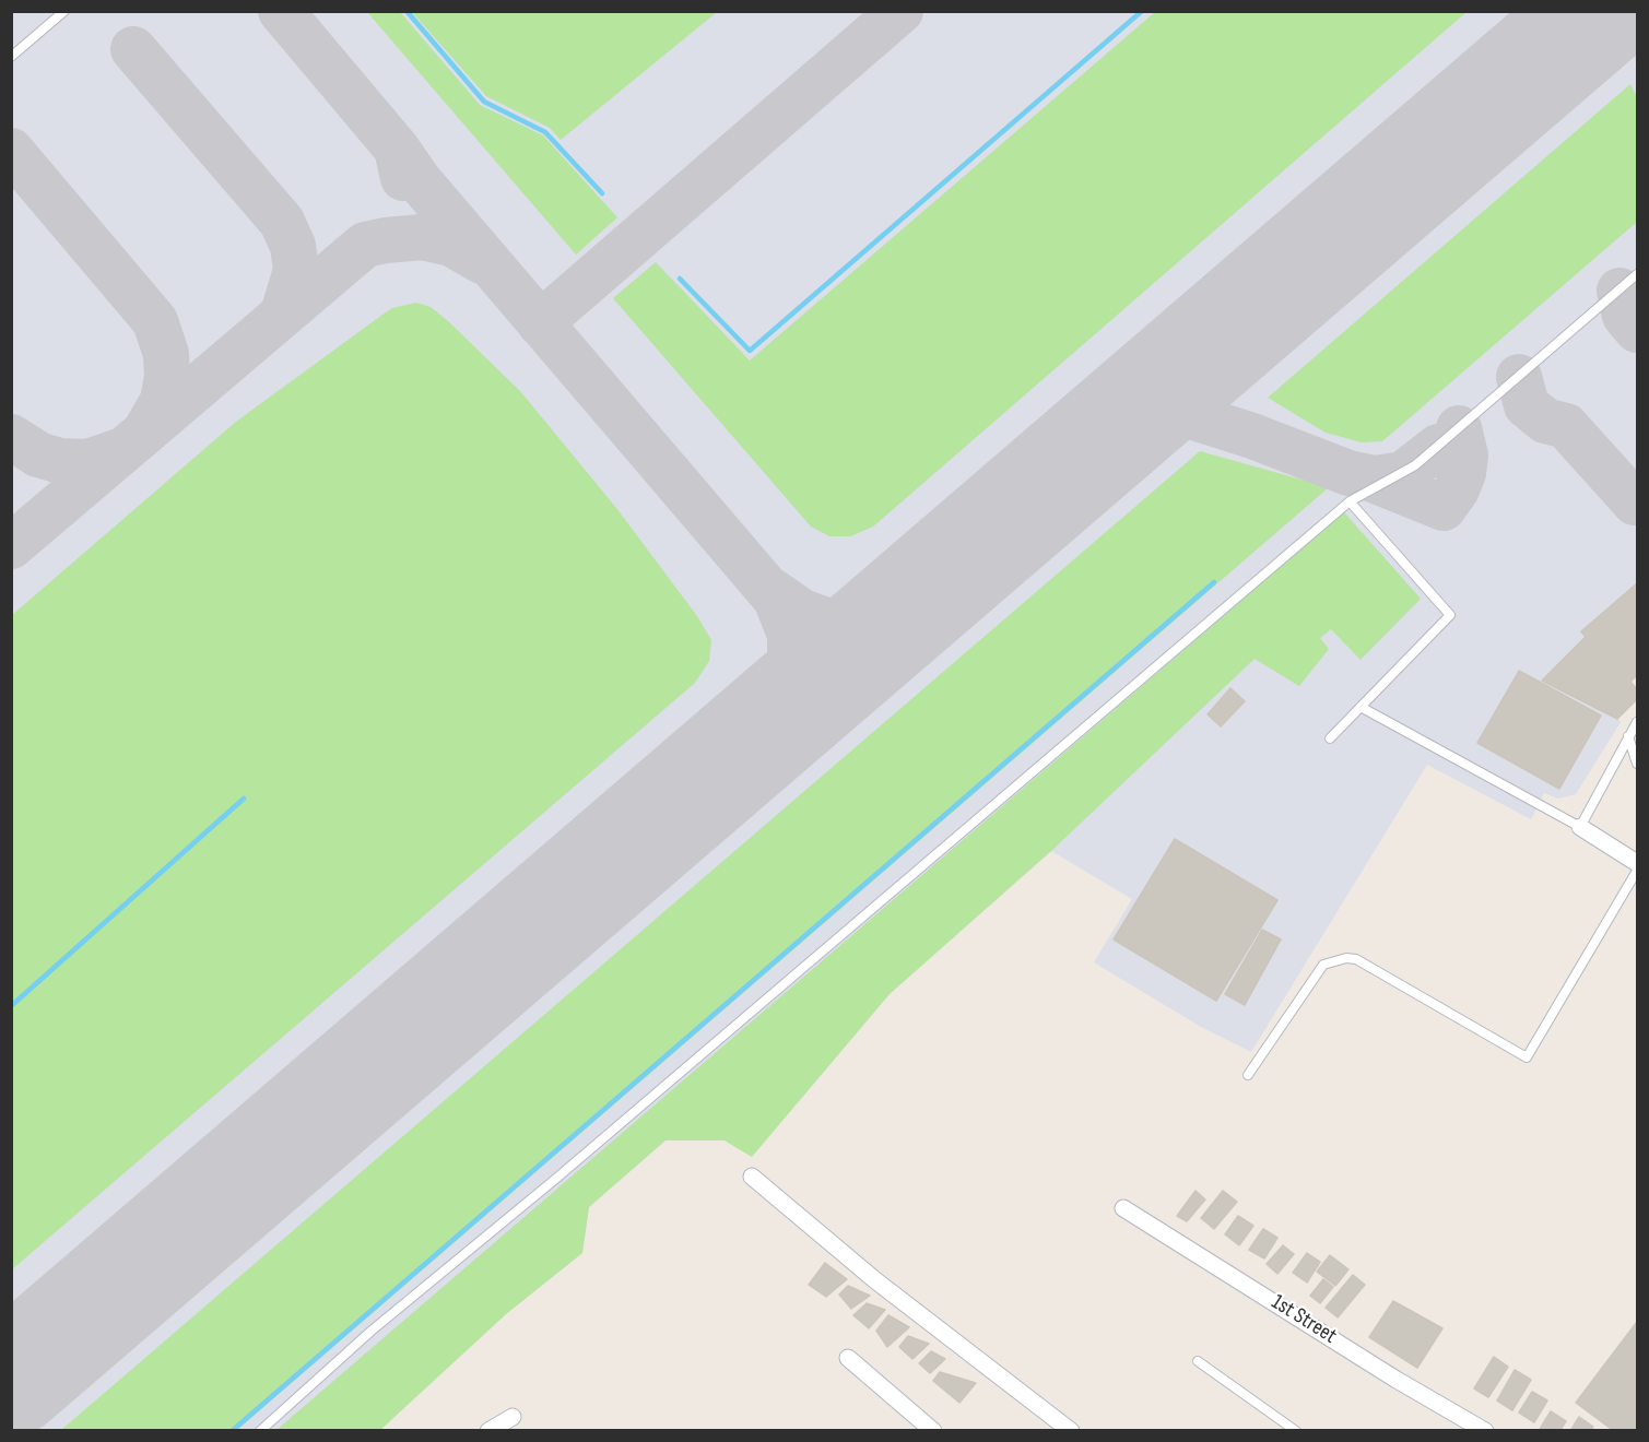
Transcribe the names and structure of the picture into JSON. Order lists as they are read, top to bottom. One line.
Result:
{"streets":{"street":["1st Street"]}}
